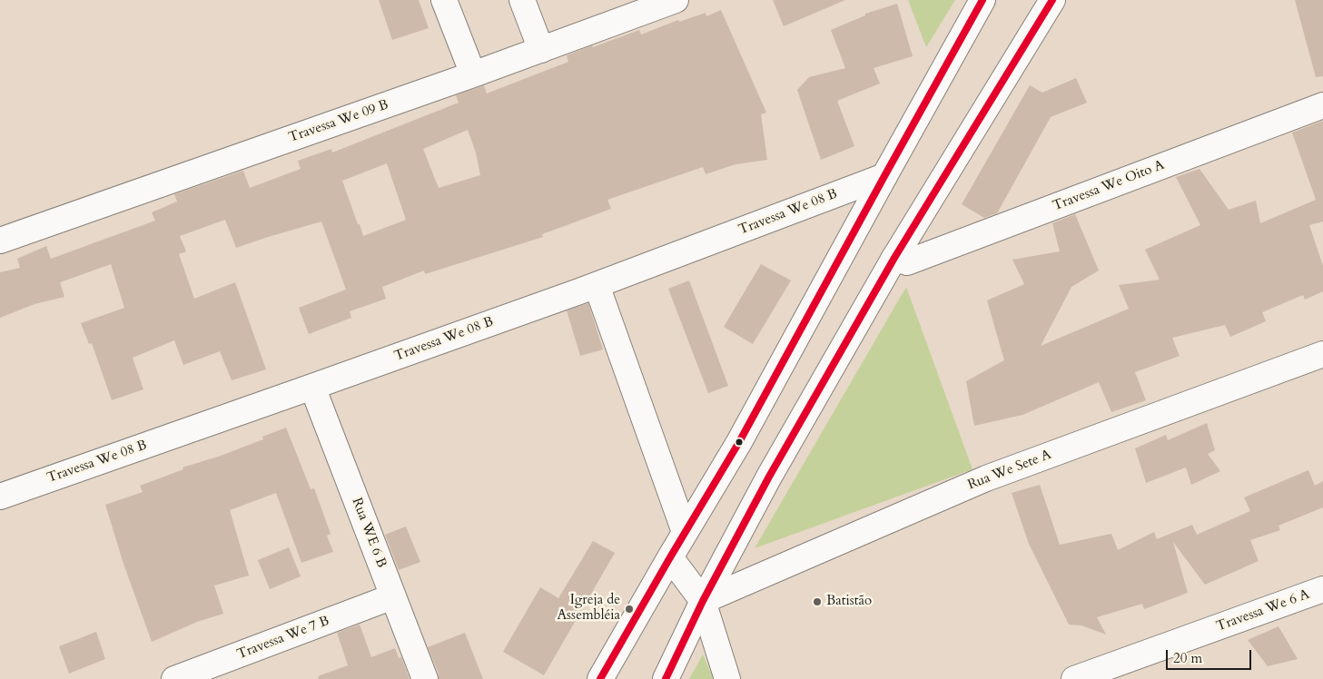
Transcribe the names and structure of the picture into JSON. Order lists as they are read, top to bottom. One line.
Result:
{"streets":{"street":["Travessa We 09 B","Travessa We Oito A","Travessa We 08 B","Rua We Sete A","Rua WE 6 B","Travessa We 6 A","Travessa We 7 B"]},"crossings":[["Travessa We 08 B","Rua WE 6 B"],["Rua WE 6 B","Travessa We 7 B"]],"places":["Batistão","Igreja de Assembléia"],"scale_bar":"20 m"}
